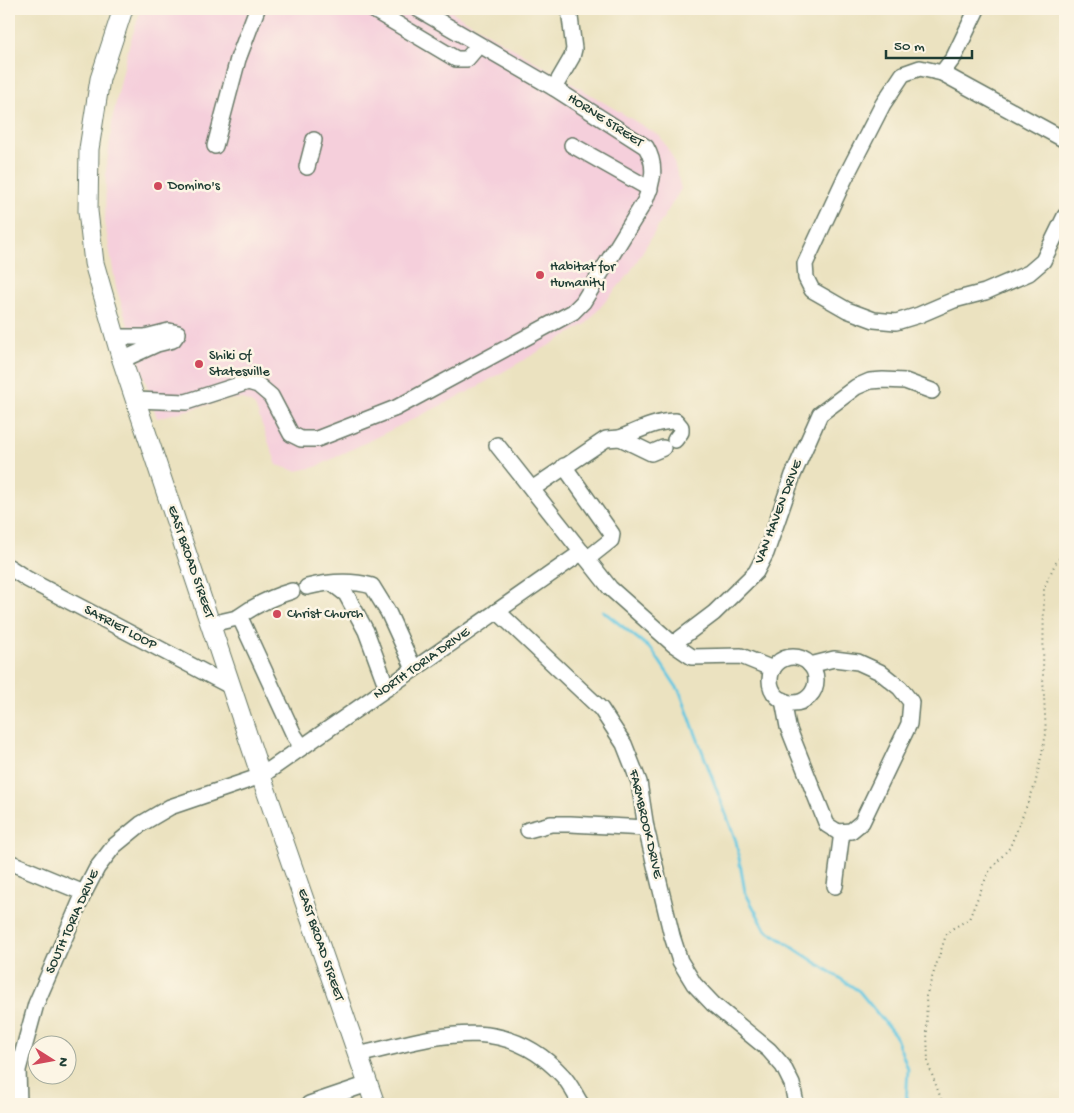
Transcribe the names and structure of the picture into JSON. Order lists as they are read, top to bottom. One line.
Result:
{"streets":{"main road":["EAST BROAD STREET"],"street":["HORNE STREET","VAN HAVEN DRIVE","SAFRIET LOOP","NORTH TORIA DRIVE","FARMBROOK DRIVE","SOUTH TORIA DRIVE"]},"crossings":[["HORNE STREET","EAST BROAD STREET"],["EAST BROAD STREET","SAFRIET LOOP"],["EAST BROAD STREET","NORTH TORIA DRIVE"],["EAST BROAD STREET","SOUTH TORIA DRIVE"],["NORTH TORIA DRIVE","FARMBROOK DRIVE"],["NORTH TORIA DRIVE","SOUTH TORIA DRIVE"]],"places":["Domino's","Habitat for Humanity","Shiki Of Statesville","Christ Church"],"scale_bar":"50 m","north":"right"}
